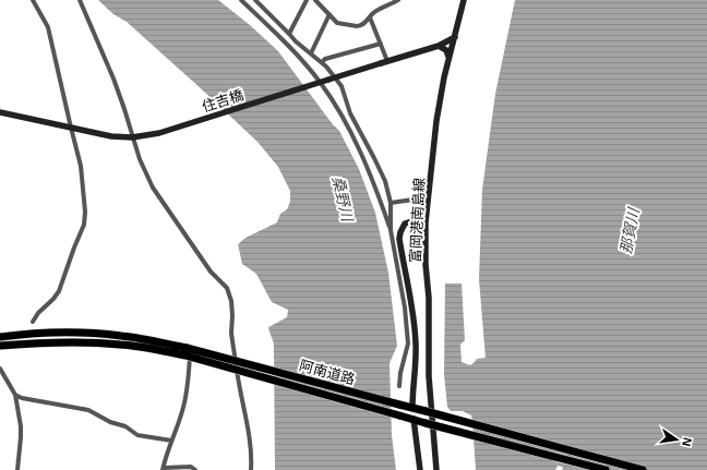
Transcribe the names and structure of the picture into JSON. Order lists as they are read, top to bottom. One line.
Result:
{"streets":{"highway":["阿南道路"],"main road":["住吉橋","富岡港南島線"]},"crossings":[["住吉橋","富岡港南島線"]],"water":["桑野川","那賀川"],"north":"right"}
